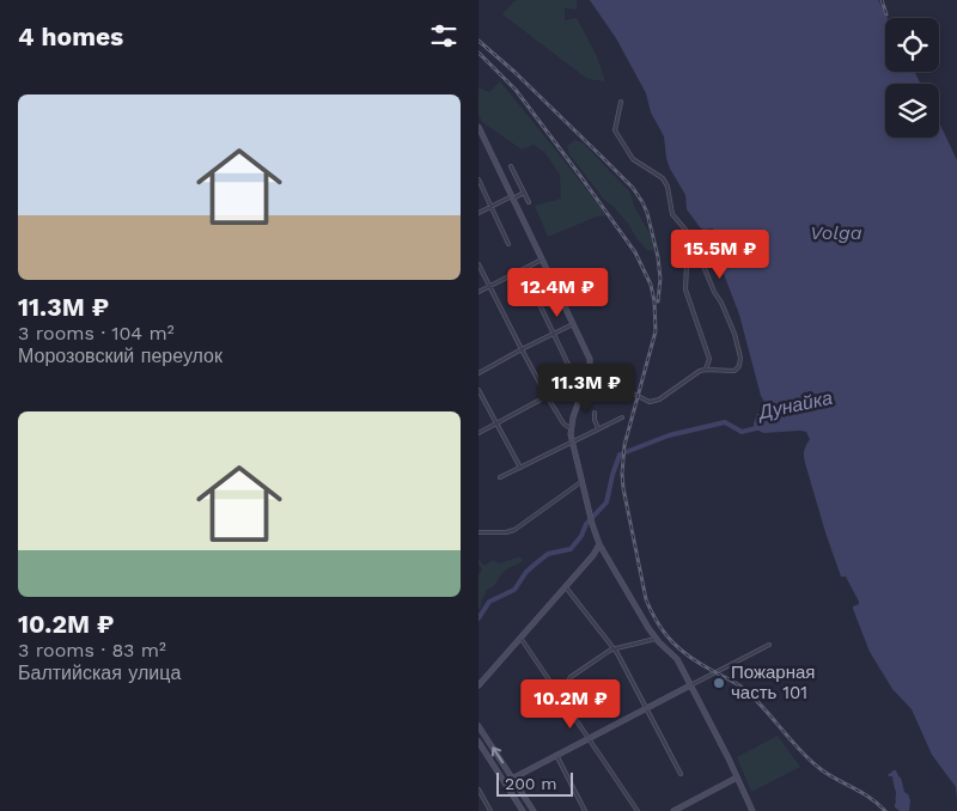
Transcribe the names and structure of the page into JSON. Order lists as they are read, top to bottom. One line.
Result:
{"water":["Volga","Дунайка"],"places":["Пожарная часть 101"],"scale_bar":"200 m","page":{"heading":"4 homes","list":[{"name":"11.3M ₽","note":"3 rooms · 104 m² · Морозовский переулок"},{"name":"10.2M ₽","note":"3 rooms · 83 m² · Балтийская улица"}],"price":["15.5M ₽","12.4M ₽","11.3M ₽","10.2M ₽"],"scale":"200 m"}}
